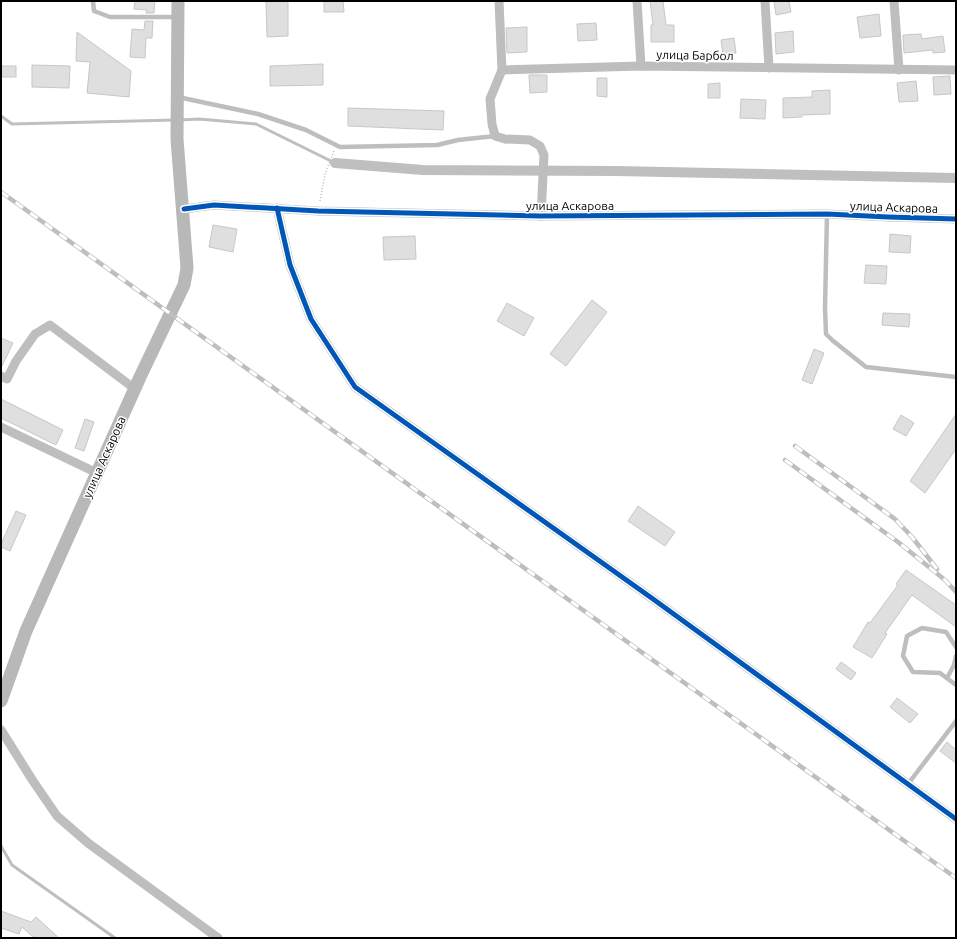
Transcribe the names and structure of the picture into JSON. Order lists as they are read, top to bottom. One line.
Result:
{"streets":{"main road":["улица Аскарова"],"street":["улица Барбол"]}}
